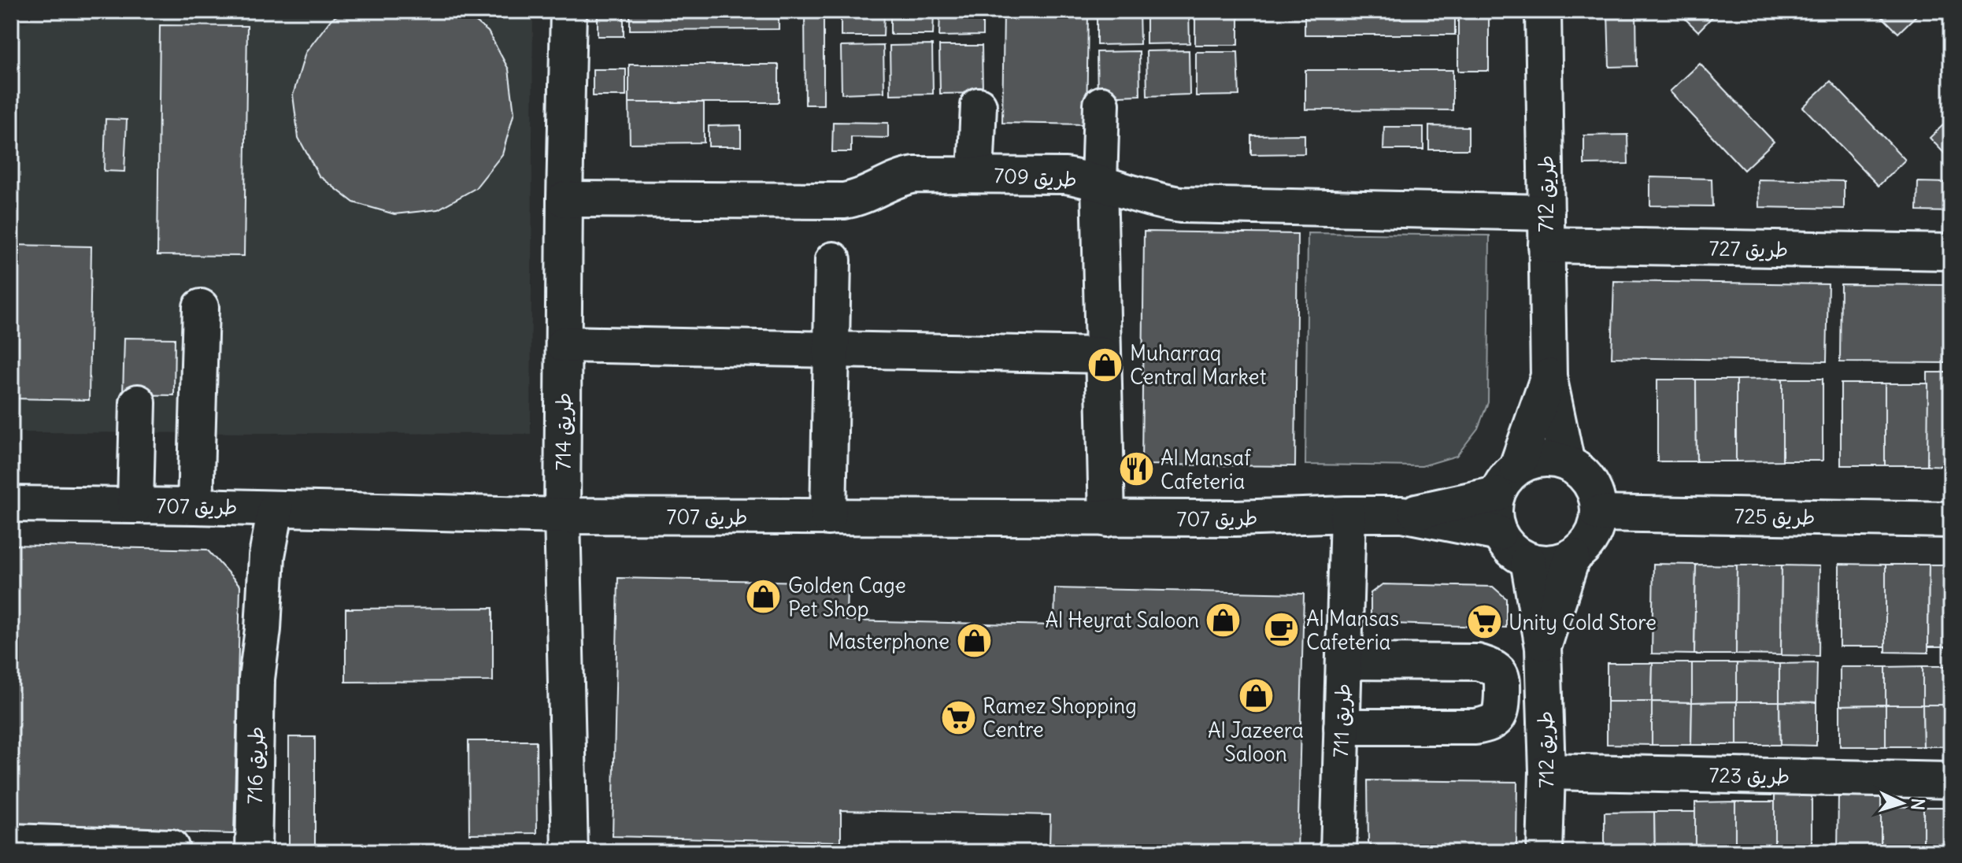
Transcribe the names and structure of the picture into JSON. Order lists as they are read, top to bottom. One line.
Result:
{"streets":{"street":["طريق 709","طريق 712","طريق 727","طريق 714","طريق 707","طريق 725","طريق 711","طريق 716","طريق 723"]},"crossings":[["طريق 709","طريق 712"],["طريق 709","طريق 727"],["طريق 709","طريق 714"],["طريق 712","طريق 727"],["طريق 712","طريق 707"],["طريق 712","طريق 725"],["طريق 712","طريق 723"],["طريق 714","طريق 707"],["طريق 707","طريق 725"],["طريق 707","طريق 711"],["طريق 707","طريق 716"]],"places":{"shop":["Muharraq Central Market","Golden Cage Pet Shop","Al Heyrat Saloon","Masterphone","Al Jazeera Saloon"],"restaurant":["Al Mansaf Cafeteria"],"supermarket":["Unity Cold Store","Ramez Shopping Centre"],"cafe":["Al Mansas Cafeteria"]},"north":"right"}
